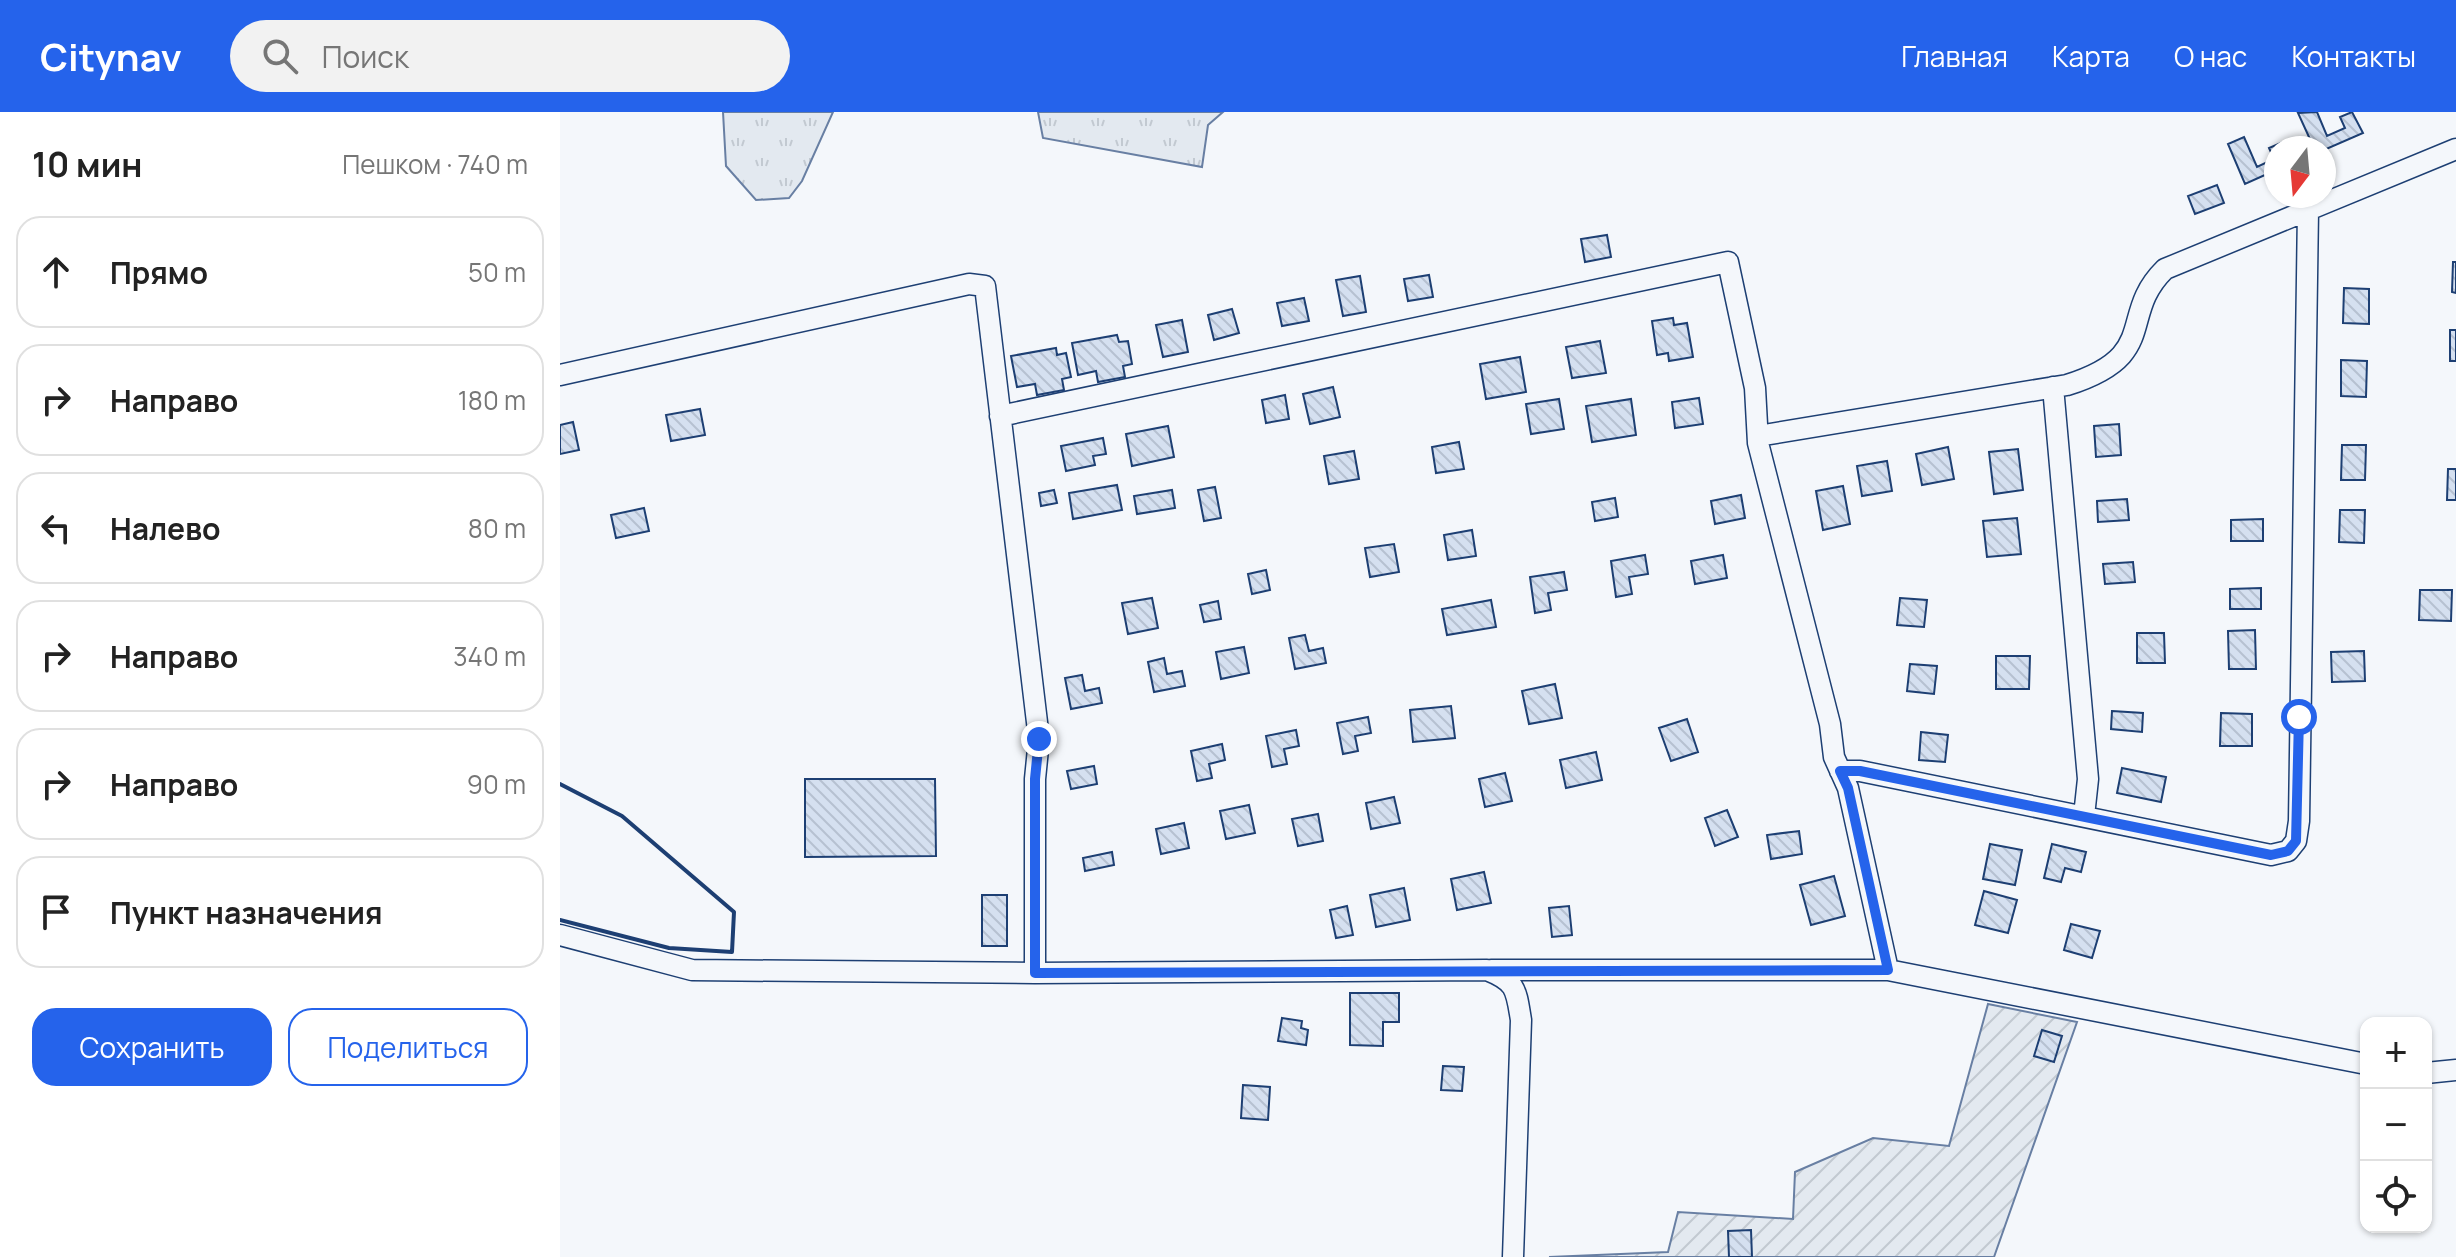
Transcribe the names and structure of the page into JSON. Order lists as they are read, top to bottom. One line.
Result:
{"north":"bottom","page":{"header":"Citynav","search":"Поиск","nav":["Главная","Карта","О нас","Контакты"],"heading":["10 мин","Пешком · 740 m"],"list":[["Прямо","50 m"],["Направо","180 m"],["Налево","80 m"],["Направо","340 m"],["Направо","90 m"],"Пункт назначения"],"buttons":["Сохранить","Поделиться"],"map_buttons":["+","−"]}}
